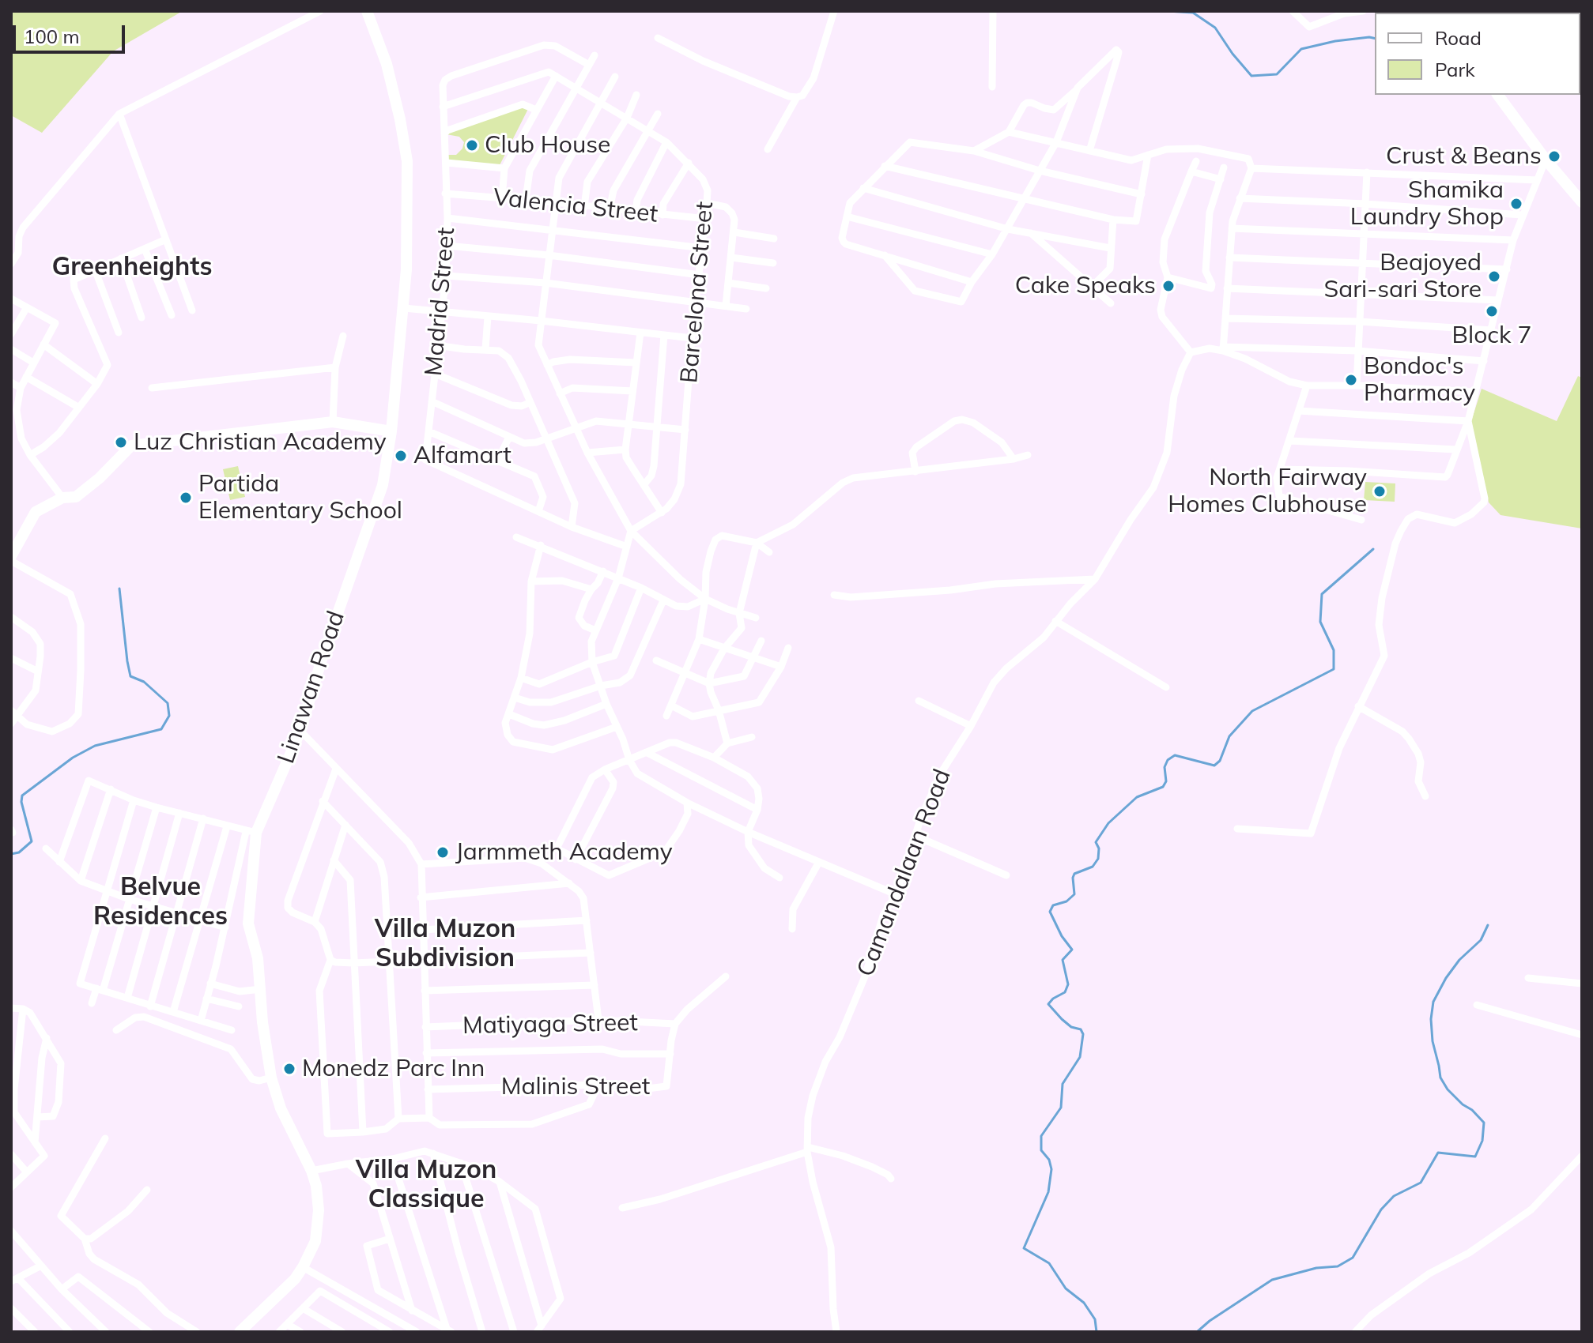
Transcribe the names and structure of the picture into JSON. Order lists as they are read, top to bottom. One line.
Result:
{"streets":{"street":["Valencia Street","Barcelona Street","Madrid Street","Linawan Road","Camandalaan Road","Matiyaga Street","Malinis Street"]},"crossings":[["Valencia Street","Barcelona Street"],["Valencia Street","Madrid Street"],["Matiyaga Street","Malinis Street"]],"districts":["Greenheights","Belvue Residences","Villa Muzon Subdivision","Villa Muzon Classique"],"places":["Club House","Crust & Beans","Shamika Laundry Shop","Beajoyed Sari-sari Store","Cake Speaks","Block 7","Bondoc's Pharmacy","Luz Christian Academy","Alfamart","North Fairway Homes Clubhouse","Partida Elementary School","Jarmmeth Academy","Monedz Parc Inn"],"legend":["Road","Park"],"scale_bar":"100 m"}
